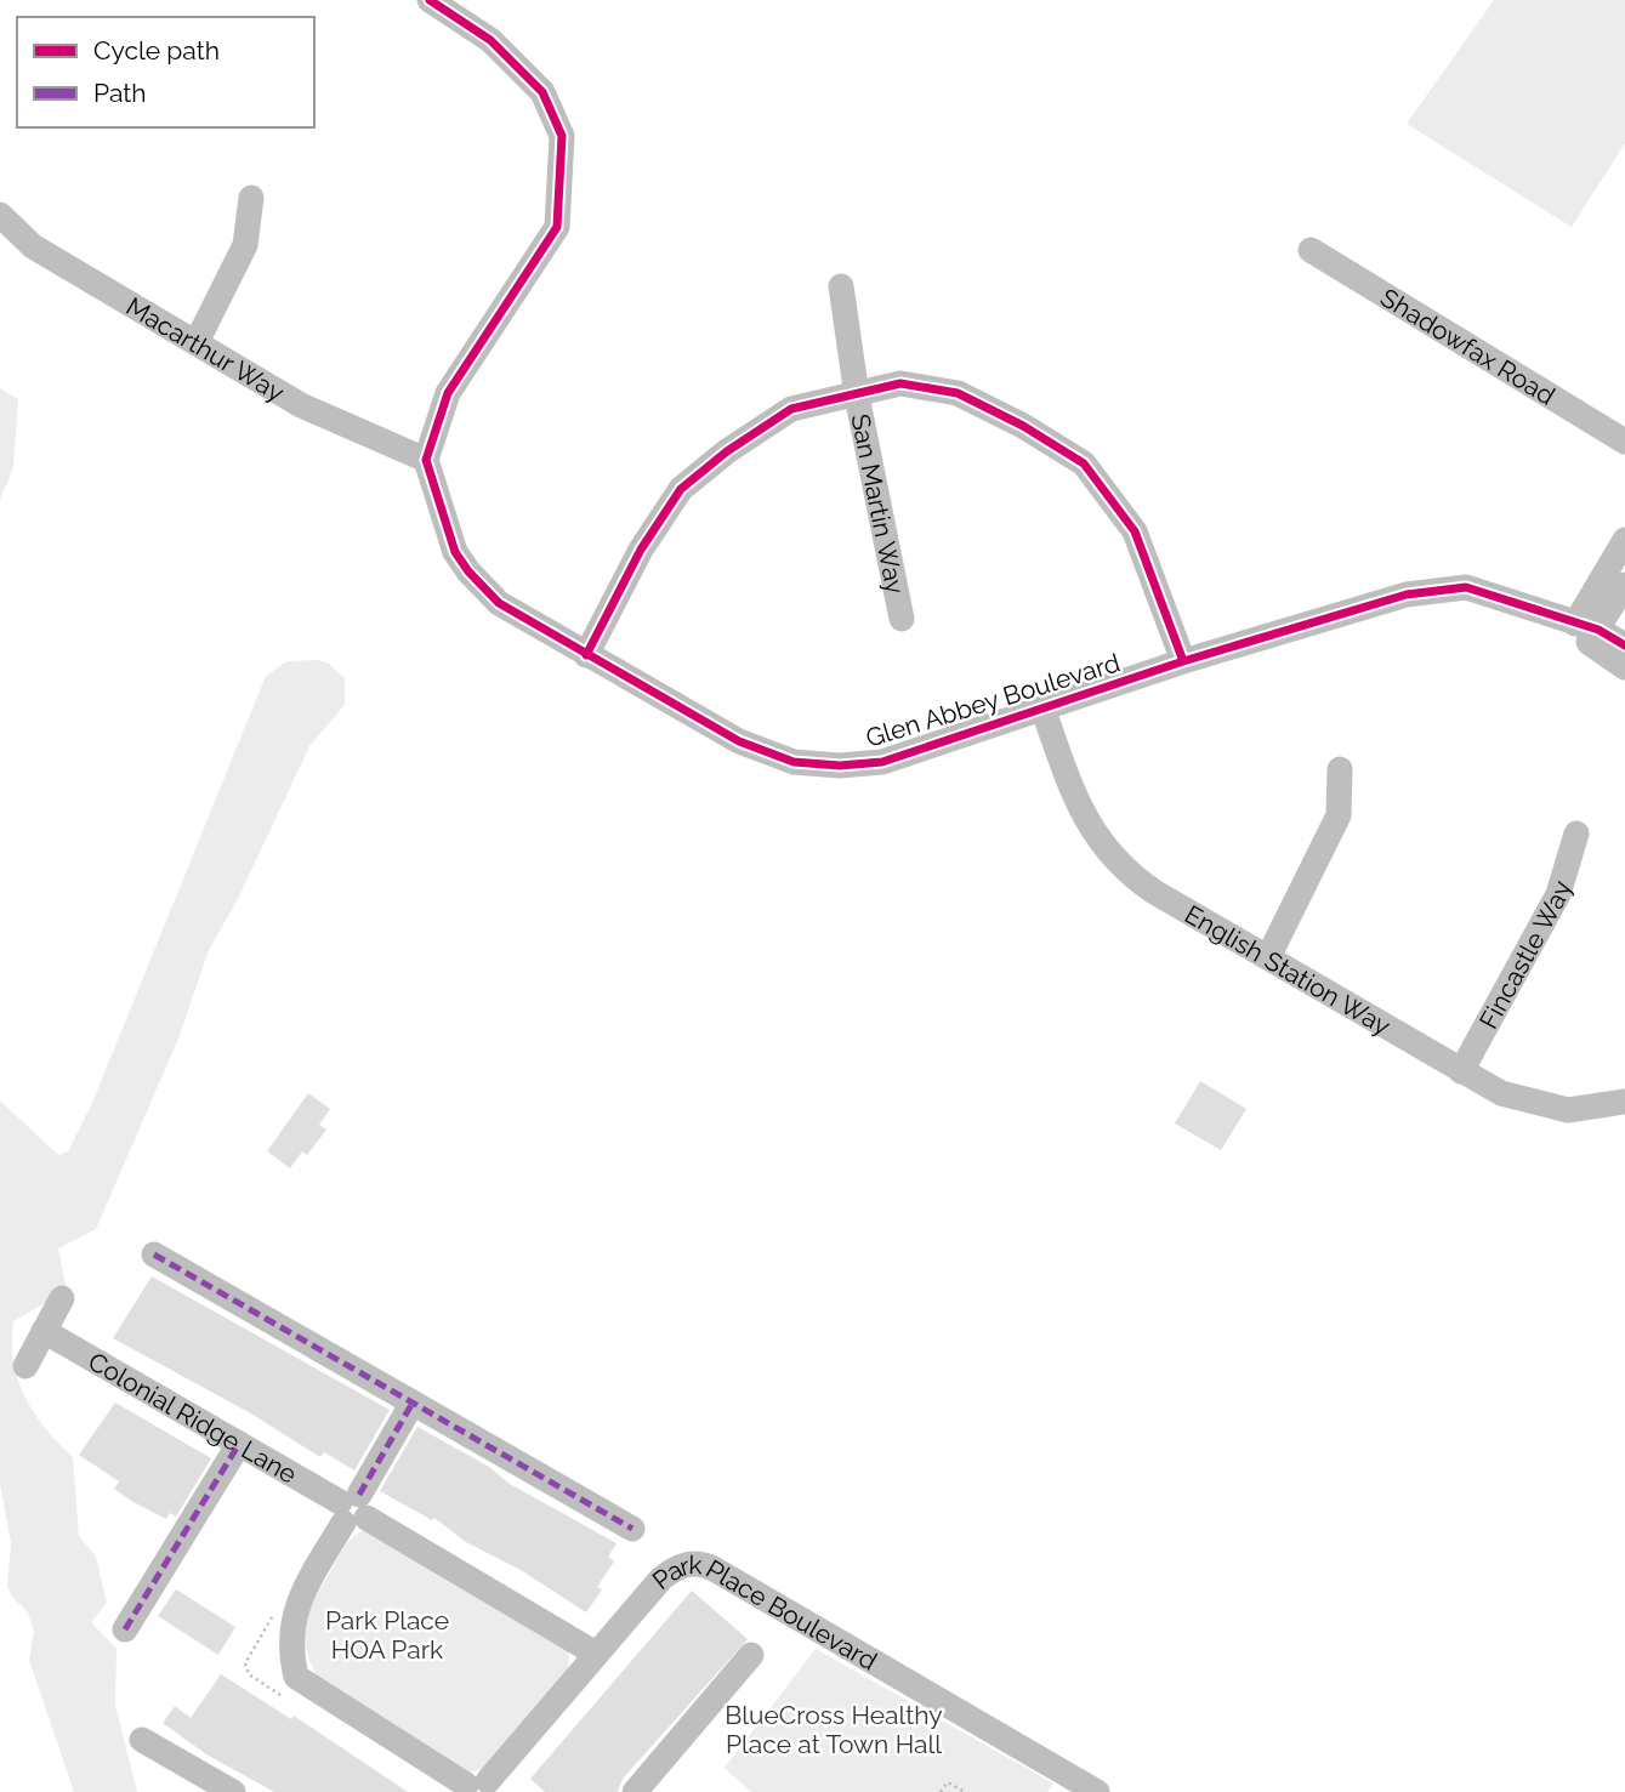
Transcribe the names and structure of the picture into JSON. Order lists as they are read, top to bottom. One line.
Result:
{"streets":{"street":["Shadowfax Road","Macarthur Way","San Martin Way","Glen Abbey Boulevard","Fincastle Way","English Station Way","Colonial Ridge Lane","Park Place Boulevard"]},"crossings":[["Macarthur Way","Glen Abbey Boulevard"],["Glen Abbey Boulevard","English Station Way"],["Fincastle Way","English Station Way"],["Colonial Ridge Lane","Park Place Boulevard"]],"parks":["Park Place HOA Park","BlueCross Healthy Place at Town Hall"],"legend":["Cycle path","Path"]}
